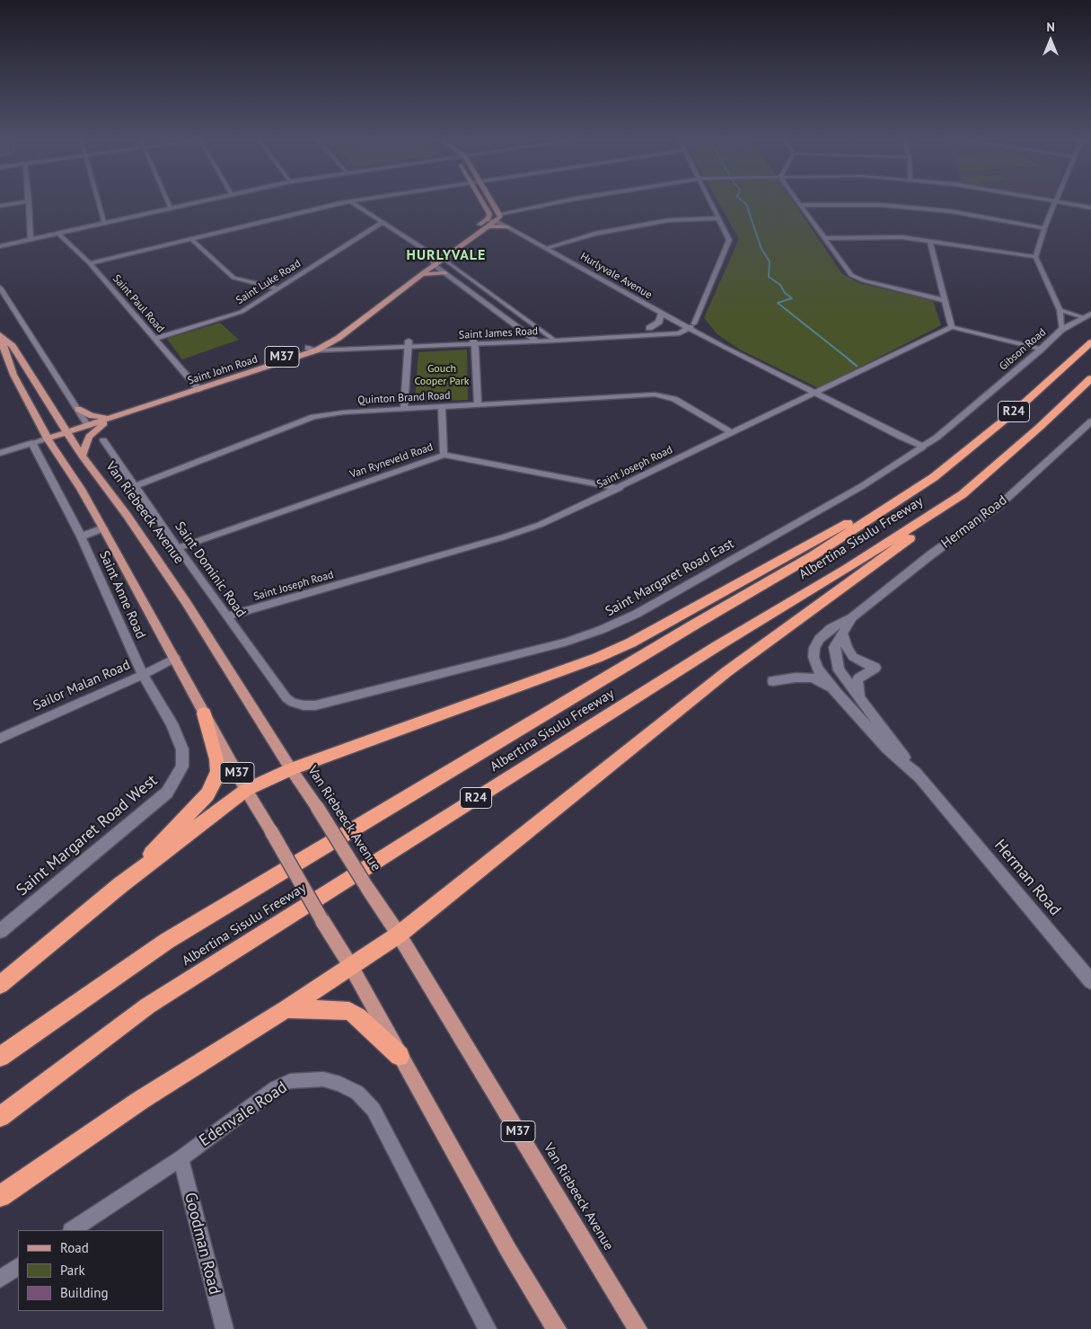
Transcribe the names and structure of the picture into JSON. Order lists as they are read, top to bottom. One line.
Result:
{"streets":{"highway":["R24","Albertina Sisulu Freeway"],"main road":["M37","Saint John Road","Van Riebeeck Avenue"],"street":["Hurlyvale Avenue","Saint Luke Road","Saint Paul Road","Saint James Road","Gibson Road","Quinton Brand Road","Van Ryneveld Road","Saint Joseph Road","Herman Road","Saint Dominic Road","Saint Margaret Road East","Saint Anne Road","Sailor Malan Road","Saint Margaret Road West","Edenvale Road","Goodman Road"]},"crossings":[["Hurlyvale Avenue","Saint James Road"],["Hurlyvale Avenue","Gibson Road"],["Hurlyvale Avenue","Saint John Road"],["Hurlyvale Avenue","Saint Joseph Road"],["Hurlyvale Avenue","Saint Margaret Road East"],["Saint Luke Road","Saint Paul Road"],["Saint Paul Road","Saint John Road"],["Saint James Road","Saint John Road"],["Gibson Road","Saint Margaret Road East"],["Saint John Road","Van Riebeeck Avenue"],["Saint John Road","Saint Anne Road"],["Quinton Brand Road","Saint Joseph Road"],["Quinton Brand Road","Saint Dominic Road"],["Van Ryneveld Road","Saint Joseph Road"],["Van Ryneveld Road","Saint Dominic Road"],["Saint Joseph Road","Saint Dominic Road"],["Van Riebeeck Avenue","Saint Anne Road"],["Van Riebeeck Avenue","Sailor Malan Road"],["Saint Dominic Road","Saint Margaret Road East"],["Saint Anne Road","Sailor Malan Road"],["Saint Anne Road","Saint Margaret Road West"],["Edenvale Road","Goodman Road"]],"districts":["HURLYVALE"],"parks":["Gouch Cooper Park"],"legend":["Road","Park","Building"],"north":"top"}
